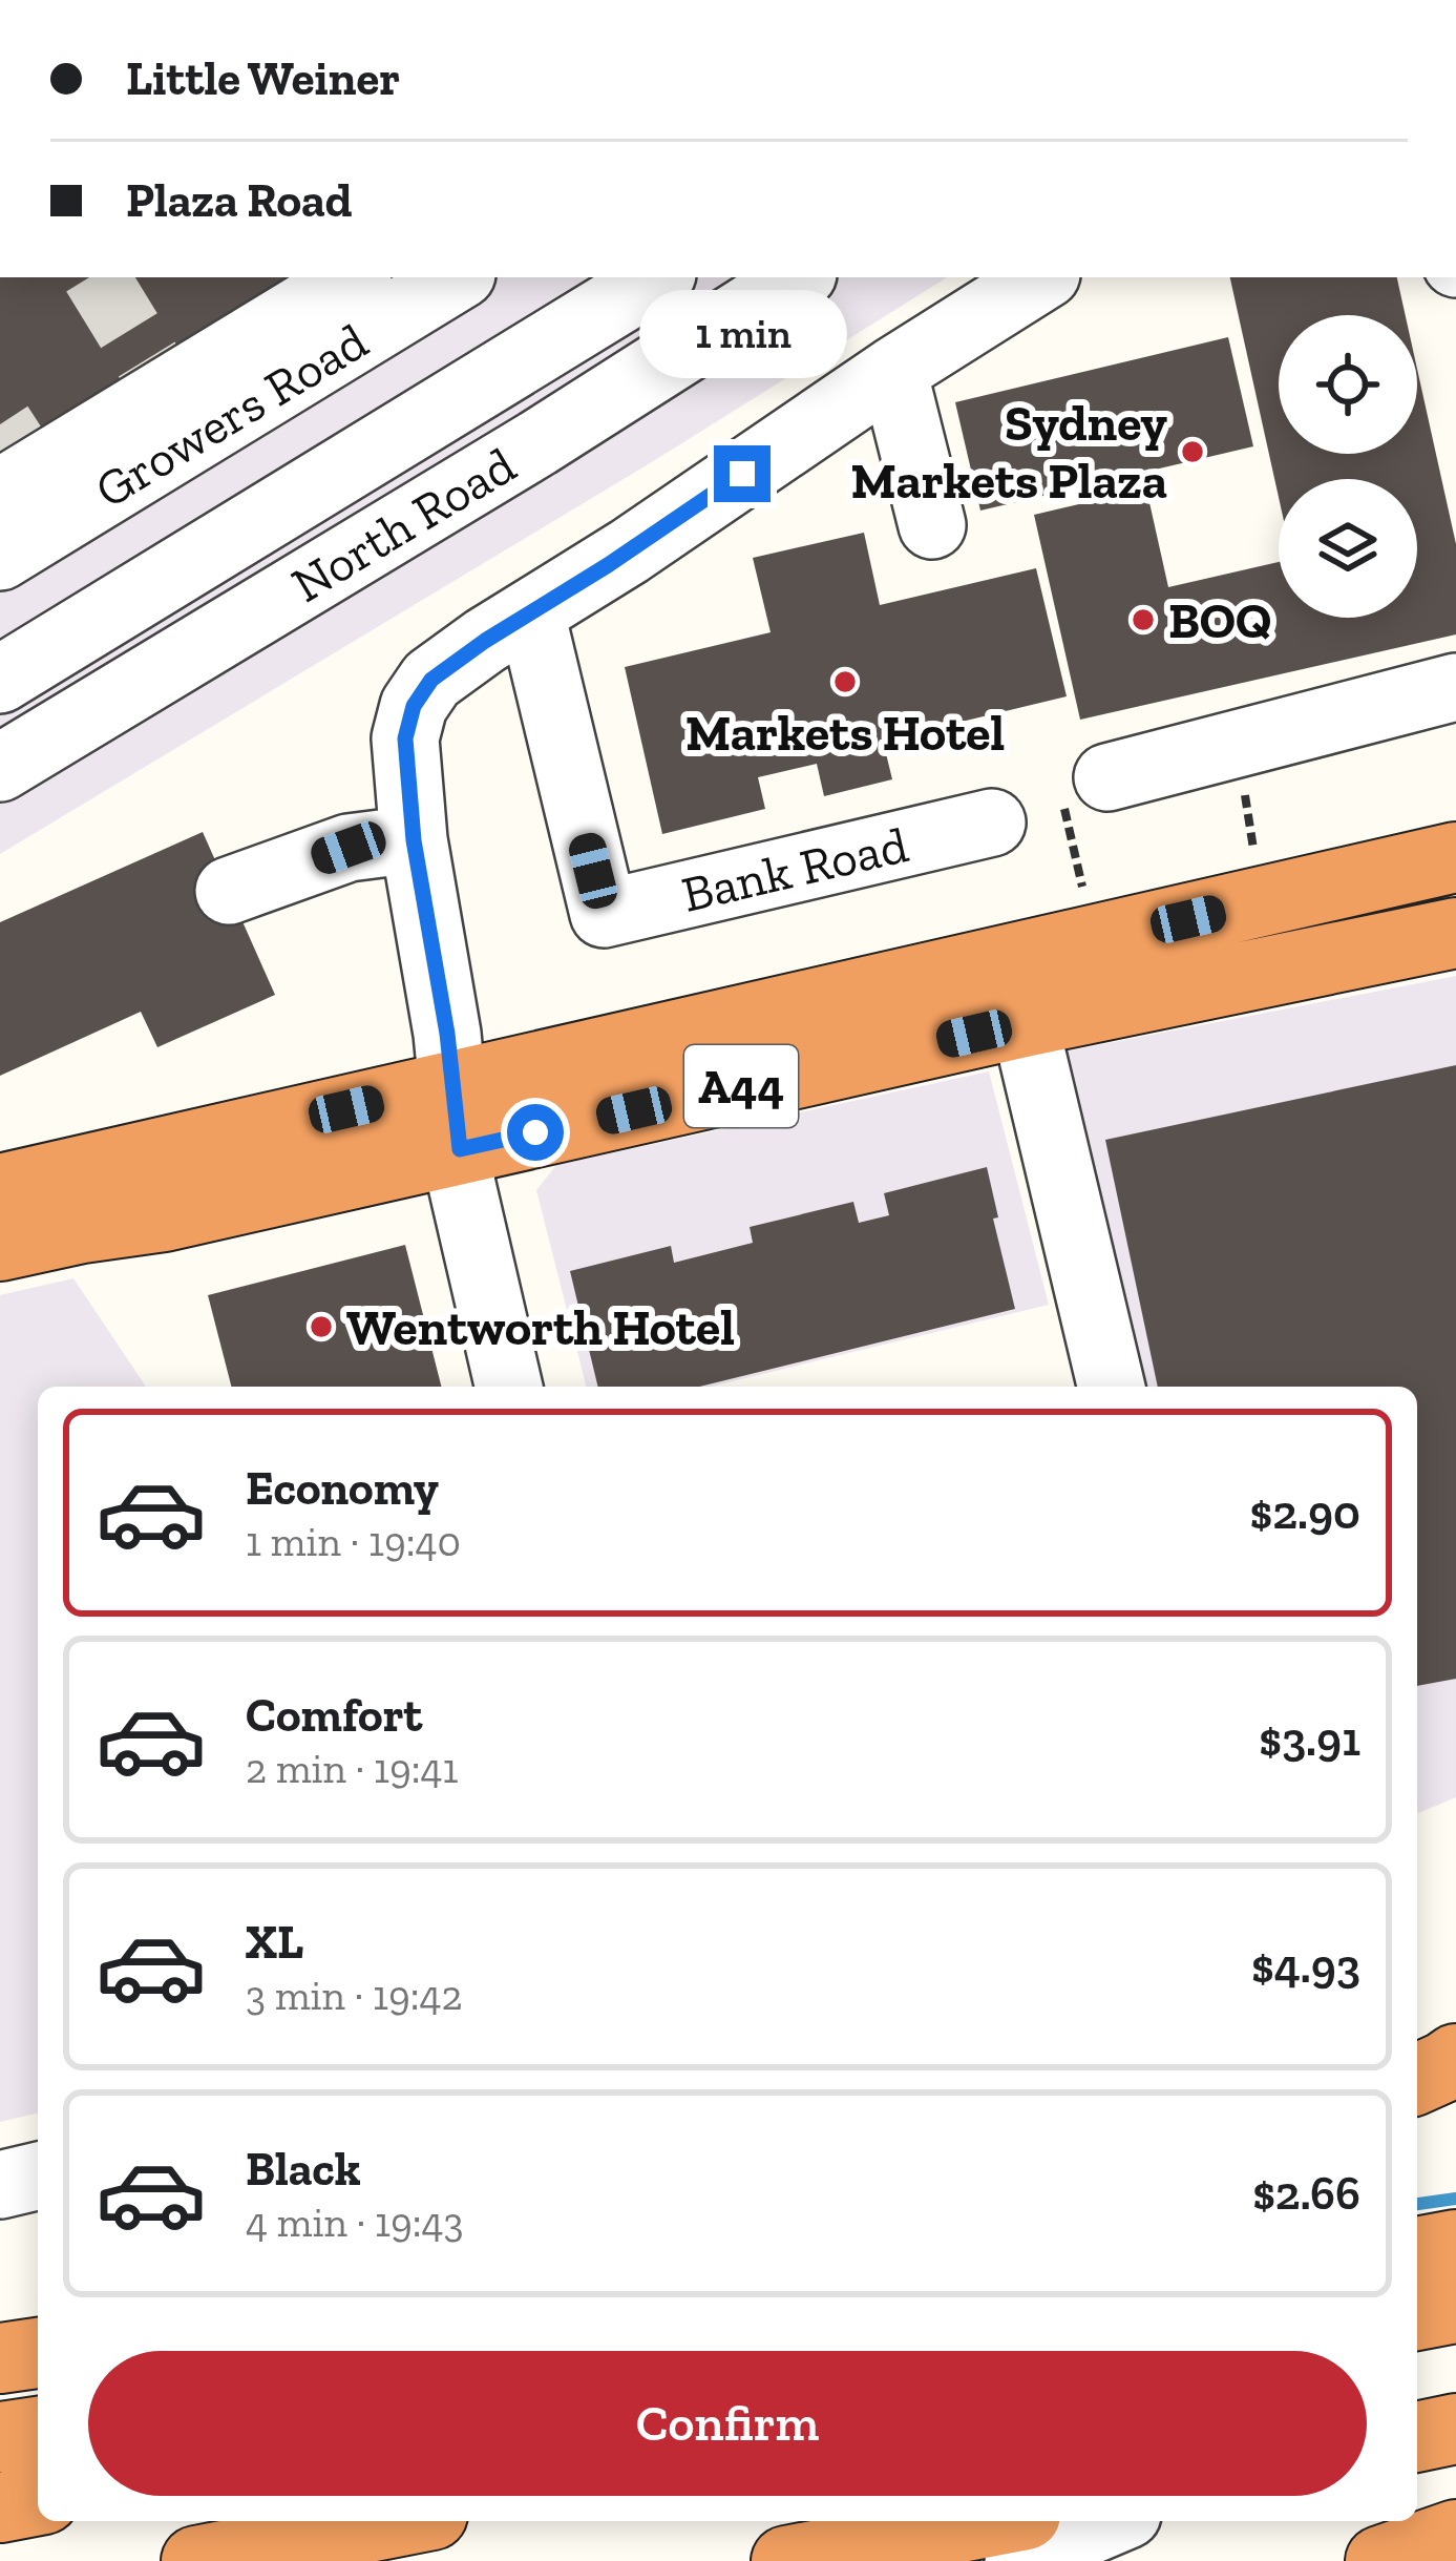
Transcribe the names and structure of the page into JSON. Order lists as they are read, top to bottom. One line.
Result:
{"streets":{"highway":["A44"],"street":["Growers Road","North Road","Bank Road"]},"places":["Sydney Markets Plaza","BOQ","Markets Hotel","Wentworth Hotel"],"page":{"banner":["Little Weiner","Plaza Road"],"bubble":"1 min","list":[{"name":"Economy","note":"1 min · 19:40","value":"$2.90"},{"name":"Comfort","note":"2 min · 19:41","value":"$3.91"},{"name":"XL","note":"3 min · 19:42","value":"$4.93"},{"name":"Black","note":"4 min · 19:43","value":"$2.66"}],"buttons":"Confirm"}}
